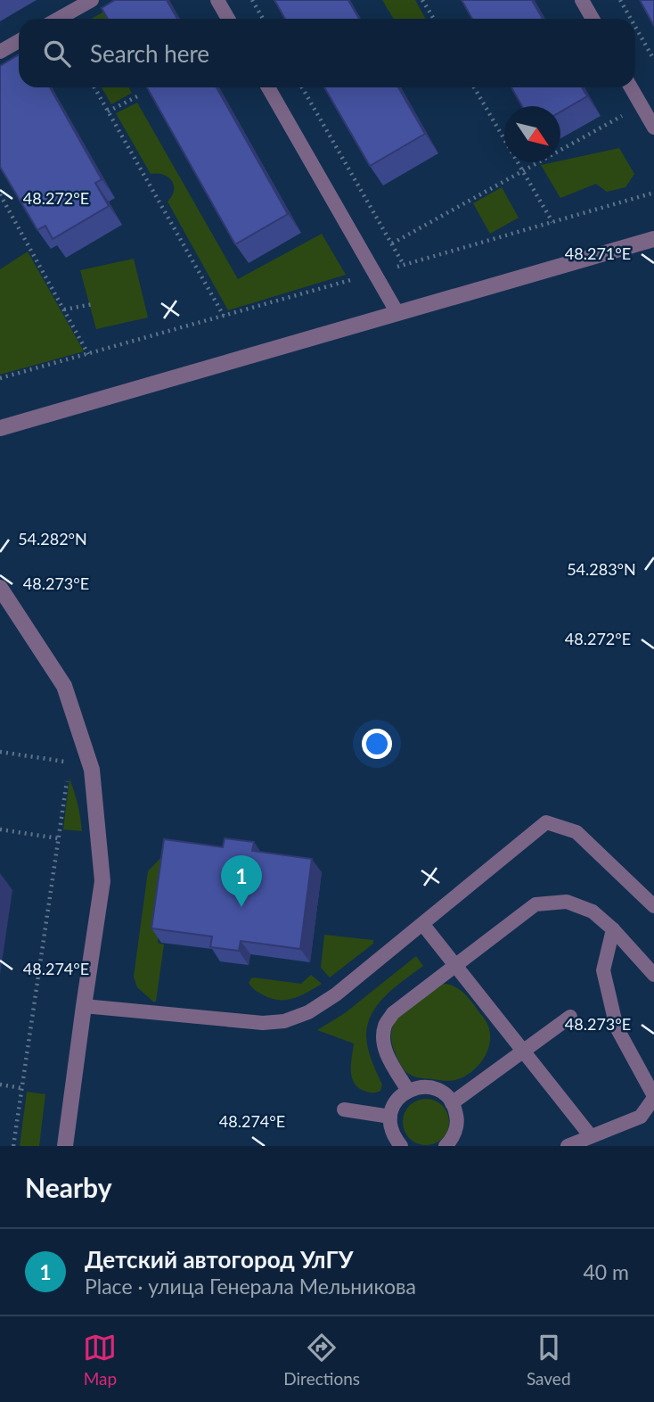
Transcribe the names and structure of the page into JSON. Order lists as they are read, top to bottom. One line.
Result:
{"north":"bottom right","page":{"search":"Search here","pins":"1","heading":"Nearby","list":[{"mark":"1","name":"Детский автогород УлГУ","note":"Place · улица Генерала Мельникова","value":"40 m"}],"nav":["Map","Directions","Saved"]},"coordinates":["48.272°E","48.271°E","54.282°N","54.283°N","48.273°E","48.274°E"]}
